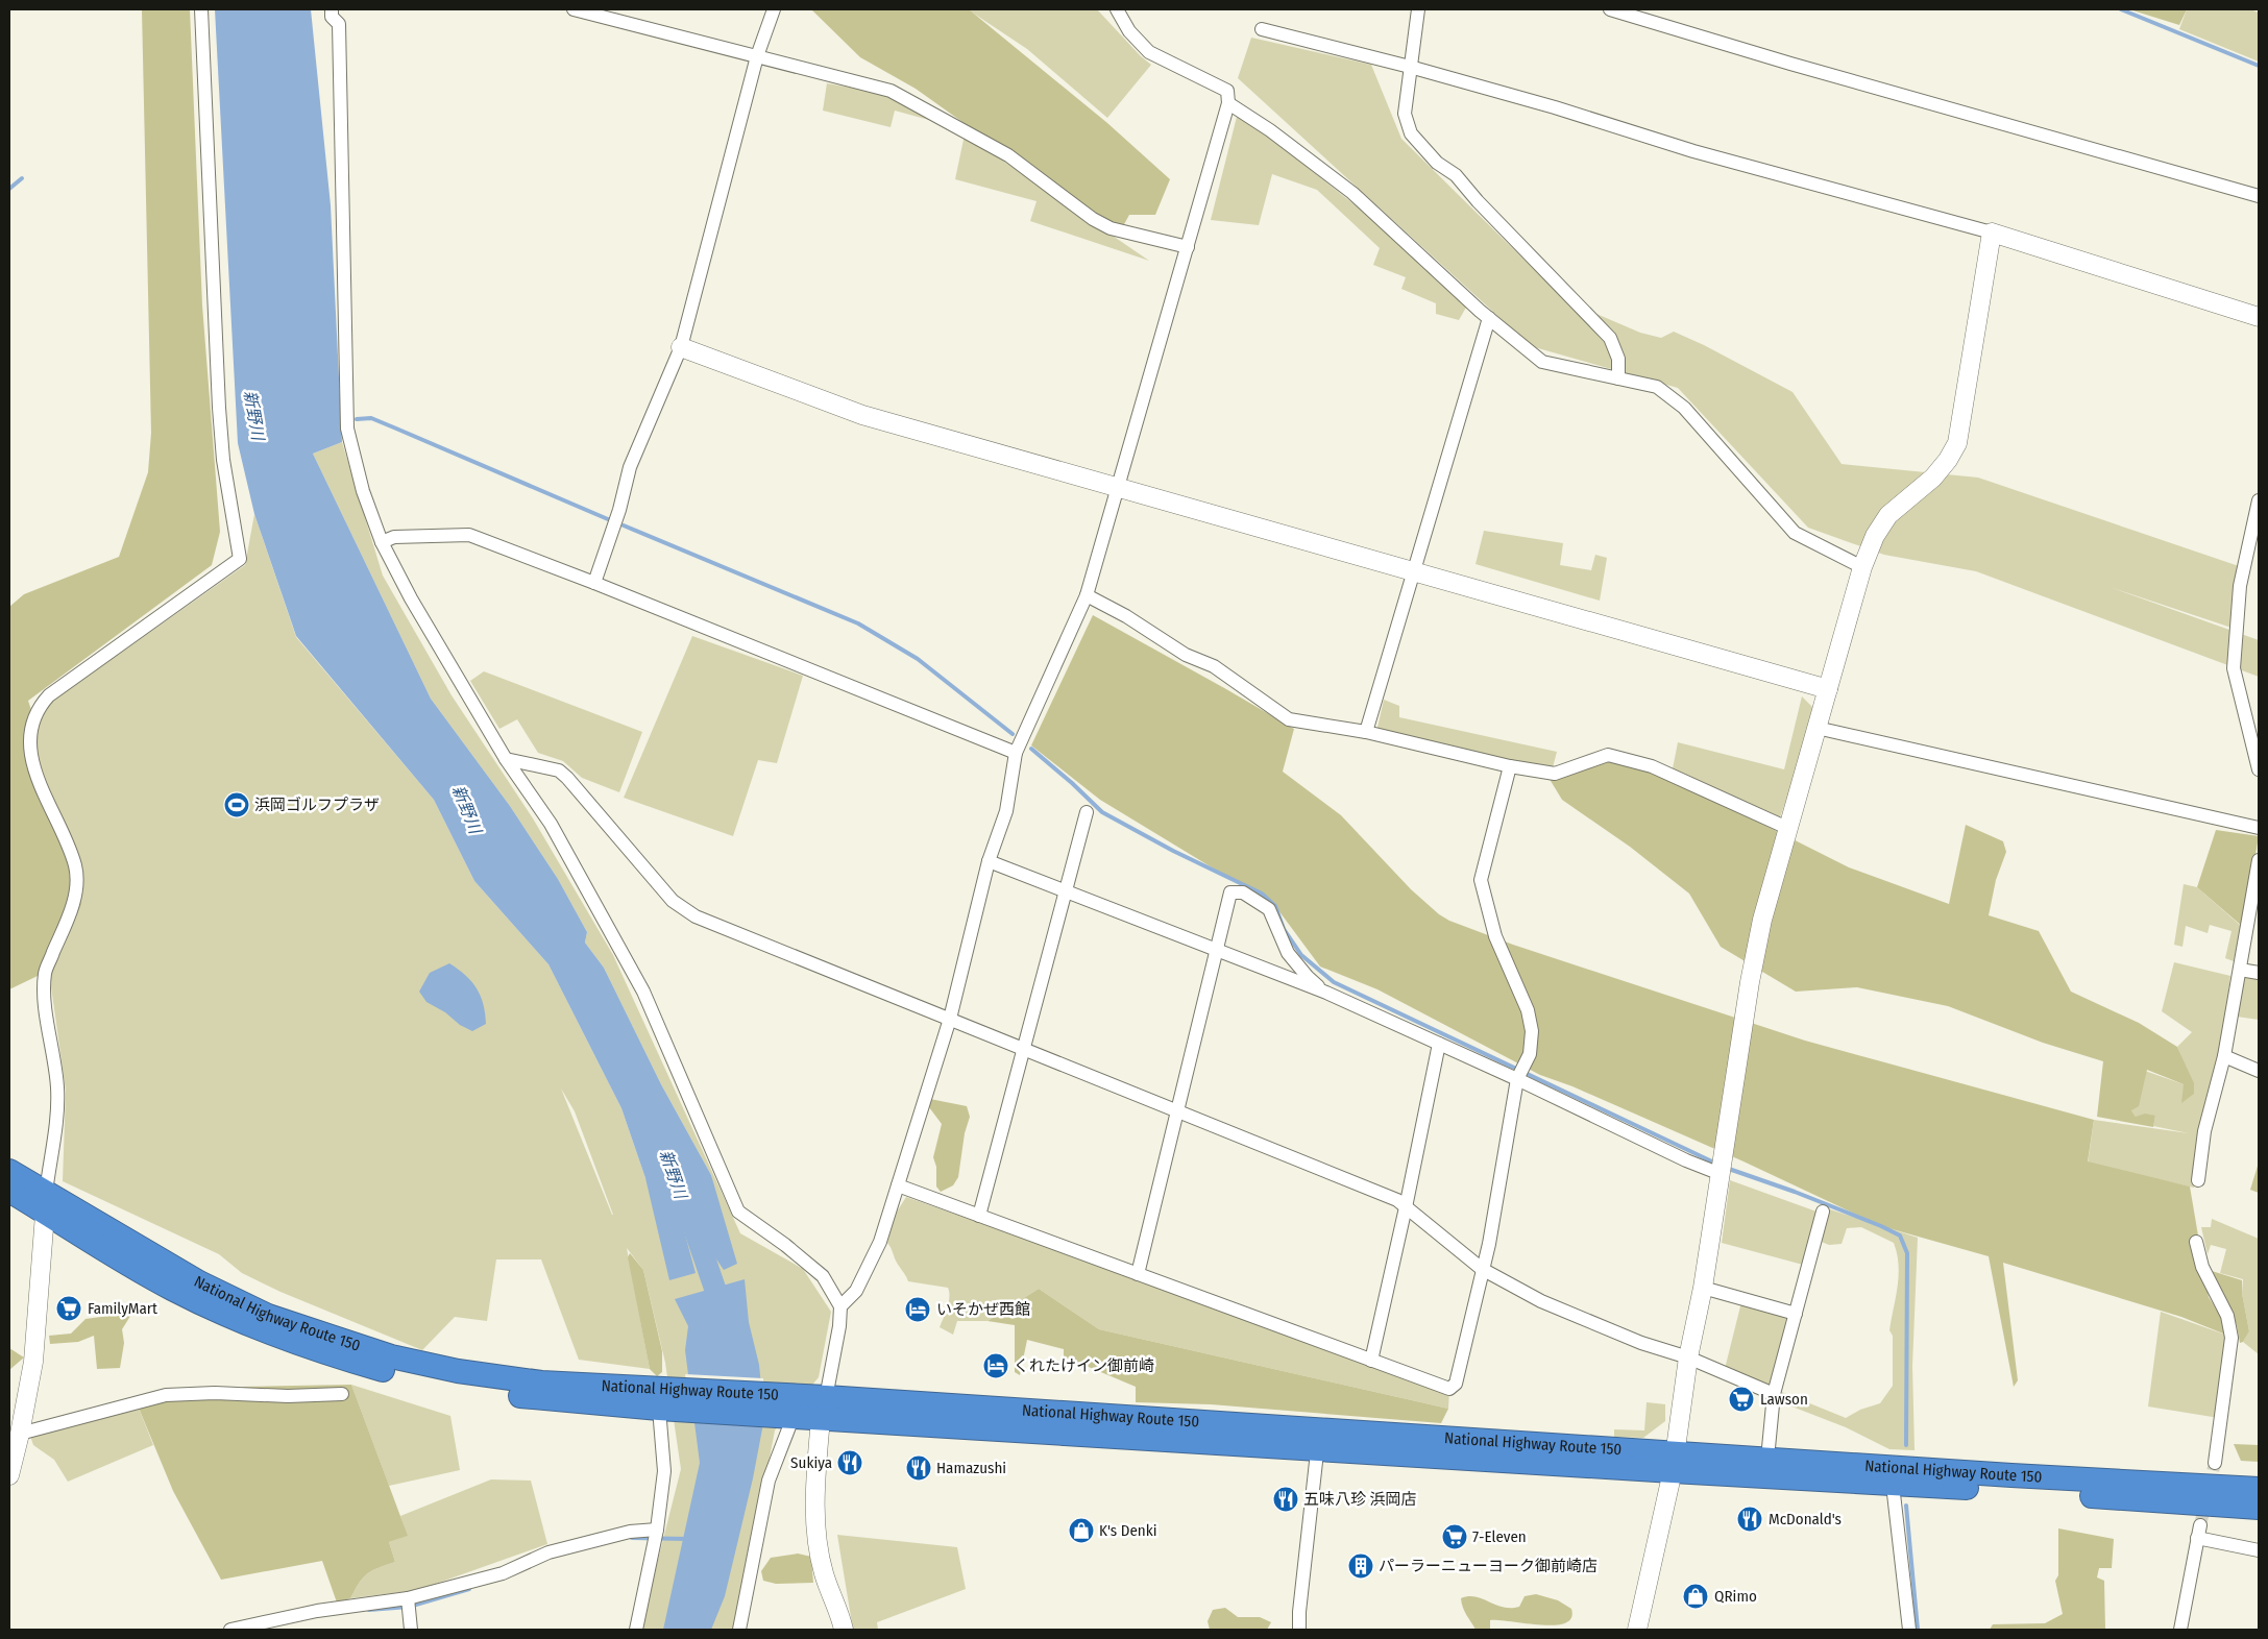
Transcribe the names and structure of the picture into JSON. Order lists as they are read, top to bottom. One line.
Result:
{"streets":{"highway":["National Highway Route 150"]},"water":["新野川"],"places":{"sports":["浜岡ゴルフプラザ"],"supermarket":["FamilyMart","Lawson","7-Eleven"],"hotel":["いそかぜ西館","くれたけイン御前崎"],"restaurant":["Sukiya","Hamazushi","五味八珍 浜岡店","McDonald's"],"shop":["K's Denki","QRimo"],"building":["パーラーニューヨーク御前崎店"]}}
